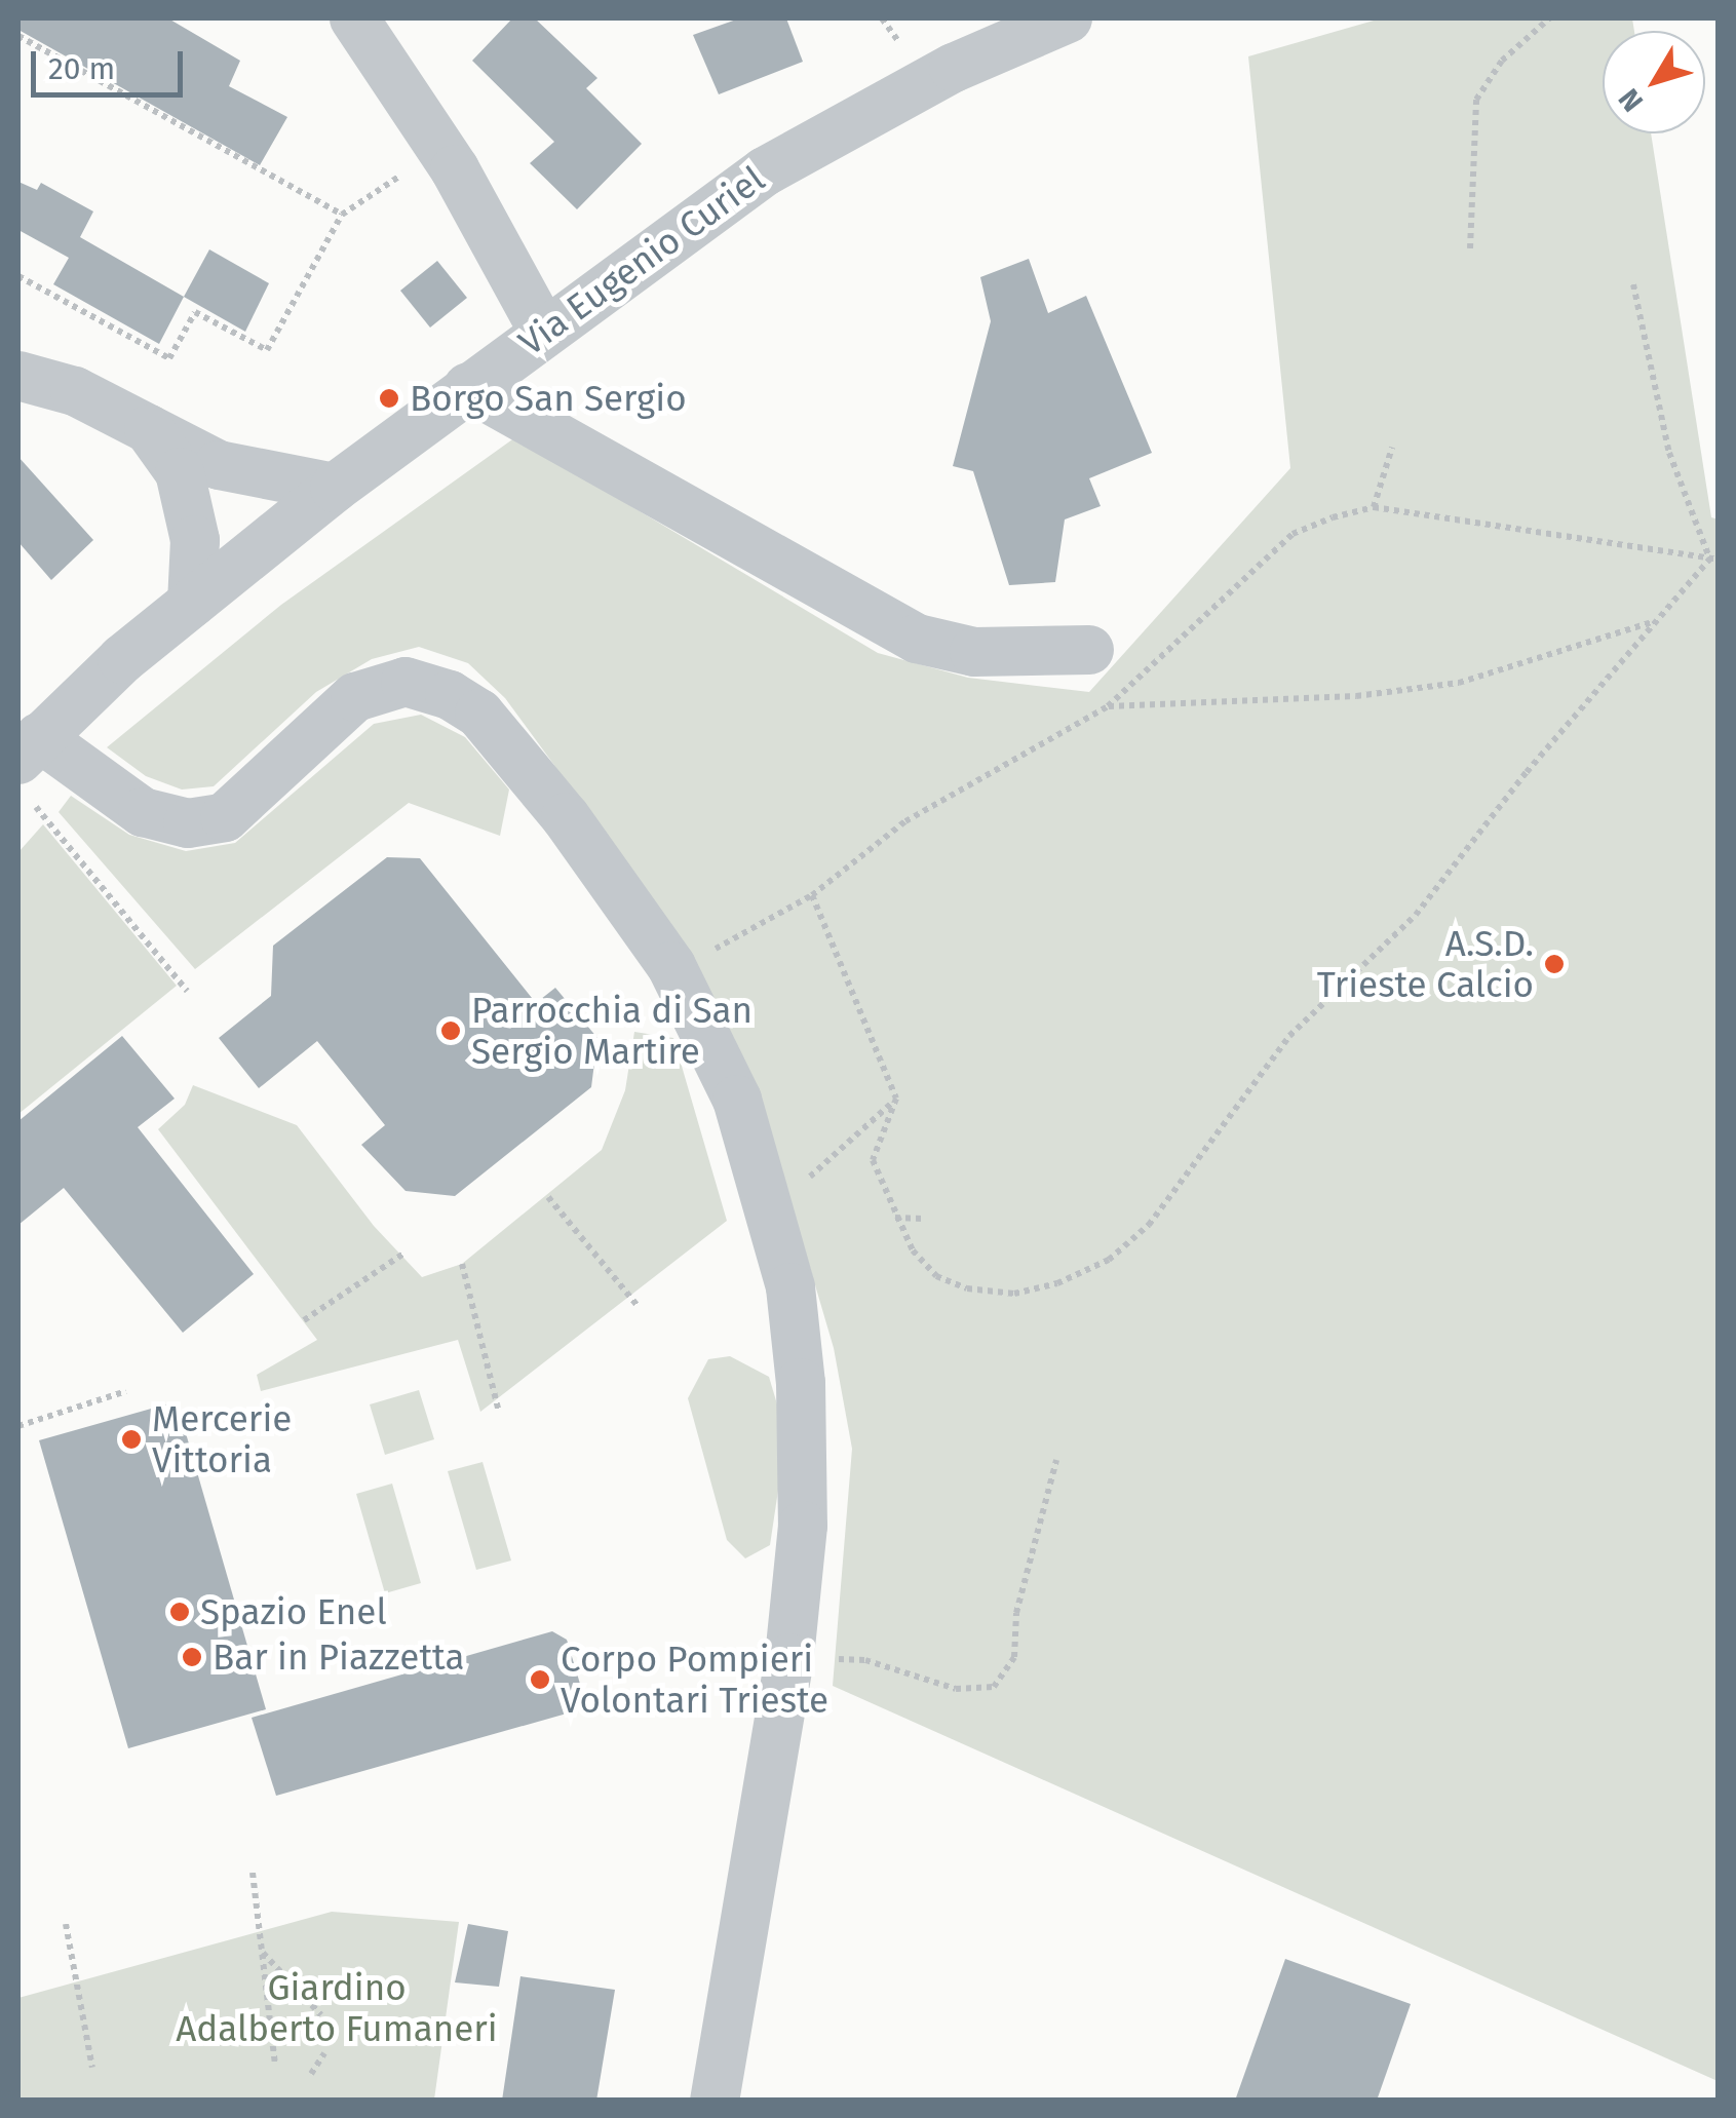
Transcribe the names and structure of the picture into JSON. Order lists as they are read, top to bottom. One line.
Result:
{"streets":{"street":["Via Eugenio Curiel"]},"parks":["Giardino Adalberto Fumaneri"],"places":["Borgo San Sergio","A.S.D. Trieste Calcio","Parrocchia di San Sergio Martire","Mercerie Vittoria","Spazio Enel","Bar in Piazzetta","Corpo Pompieri Volontari Trieste"],"scale_bar":"20 m","north":"bottom left"}
